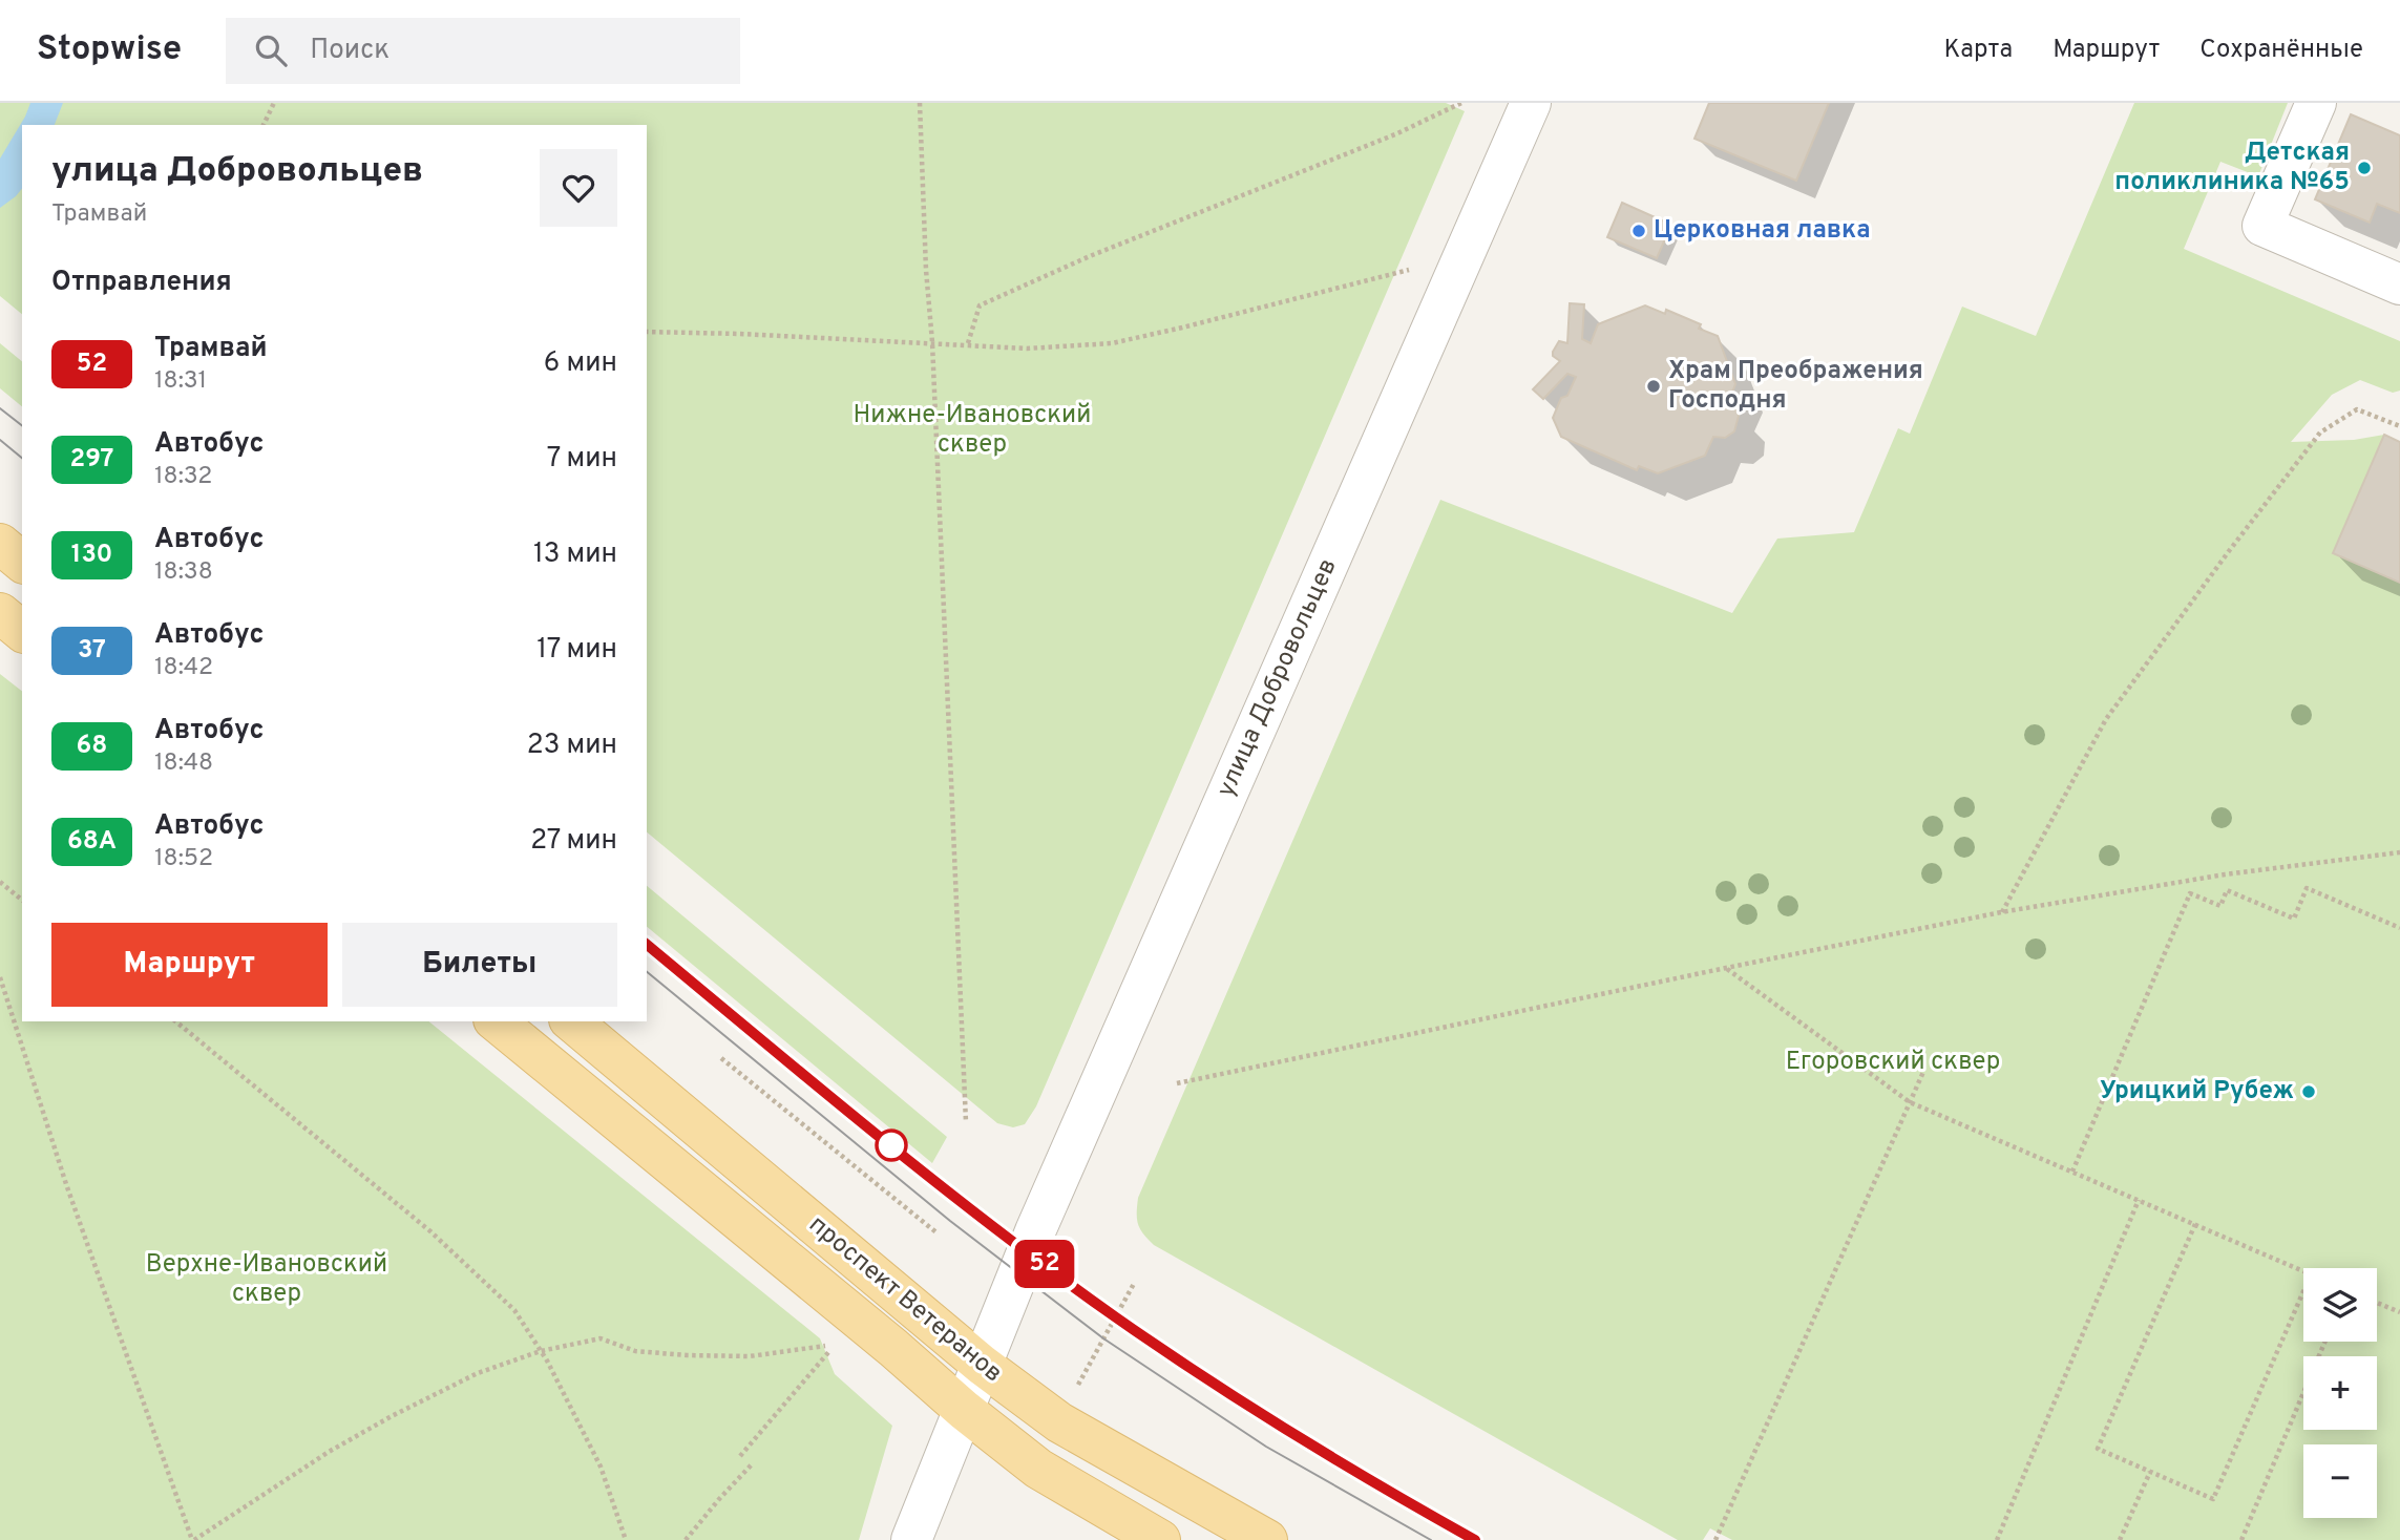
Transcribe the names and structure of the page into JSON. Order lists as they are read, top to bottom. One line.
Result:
{"streets":{"main road":["проспект Ветеранов"],"street":["улица Добровольцев"]},"crossings":[["улица Добровольцев","проспект Ветеранов"]],"parks":["Нижне-Ивановский сквер","Егоровский сквер","Верхне-Ивановский сквер"],"places":["Детская поликлиника №65","Церковная лавка","Храм Преображения Господня","Урицкий Рубеж"],"lines":["tram line 52"],"page":{"header":"Stopwise","search":"Поиск","nav":["Карта","Маршрут","Сохранённые"],"on_map":"52","heading":[["улица Добровольцев","Трамвай"],"Отправления"],"list":[{"mark":"52","name":"Трамвай","note":"18:31","value":"6 мин"},{"mark":"297","name":"Автобус","note":"18:32","value":"7 мин"},{"mark":"130","name":"Автобус","note":"18:38","value":"13 мин"},{"mark":"37","name":"Автобус","note":"18:42","value":"17 мин"},{"mark":"68","name":"Автобус","note":"18:48","value":"23 мин"},{"mark":"68А","name":"Автобус","note":"18:52","value":"27 мин"}],"buttons":["Маршрут","Билеты"],"map_buttons":["+","−"]}}
